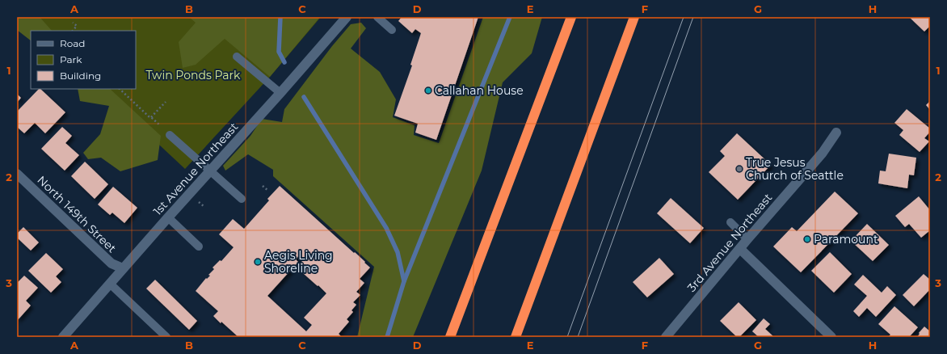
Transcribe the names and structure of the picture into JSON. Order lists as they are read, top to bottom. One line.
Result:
{"streets":{"street":["1st Avenue Northeast","North 149th Street","3rd Avenue Northeast"]},"crossings":[["1st Avenue Northeast","North 149th Street"]],"parks":["Twin Ponds Park"],"places":["Callahan House","True Jesus Church of Seattle","Paramount","Aegis Living Shoreline"],"legend":["Road","Park","Building"],"grid":{"columns":["A","B","C","D","E","F","G","H"],"rows":["1","2","3"]}}
